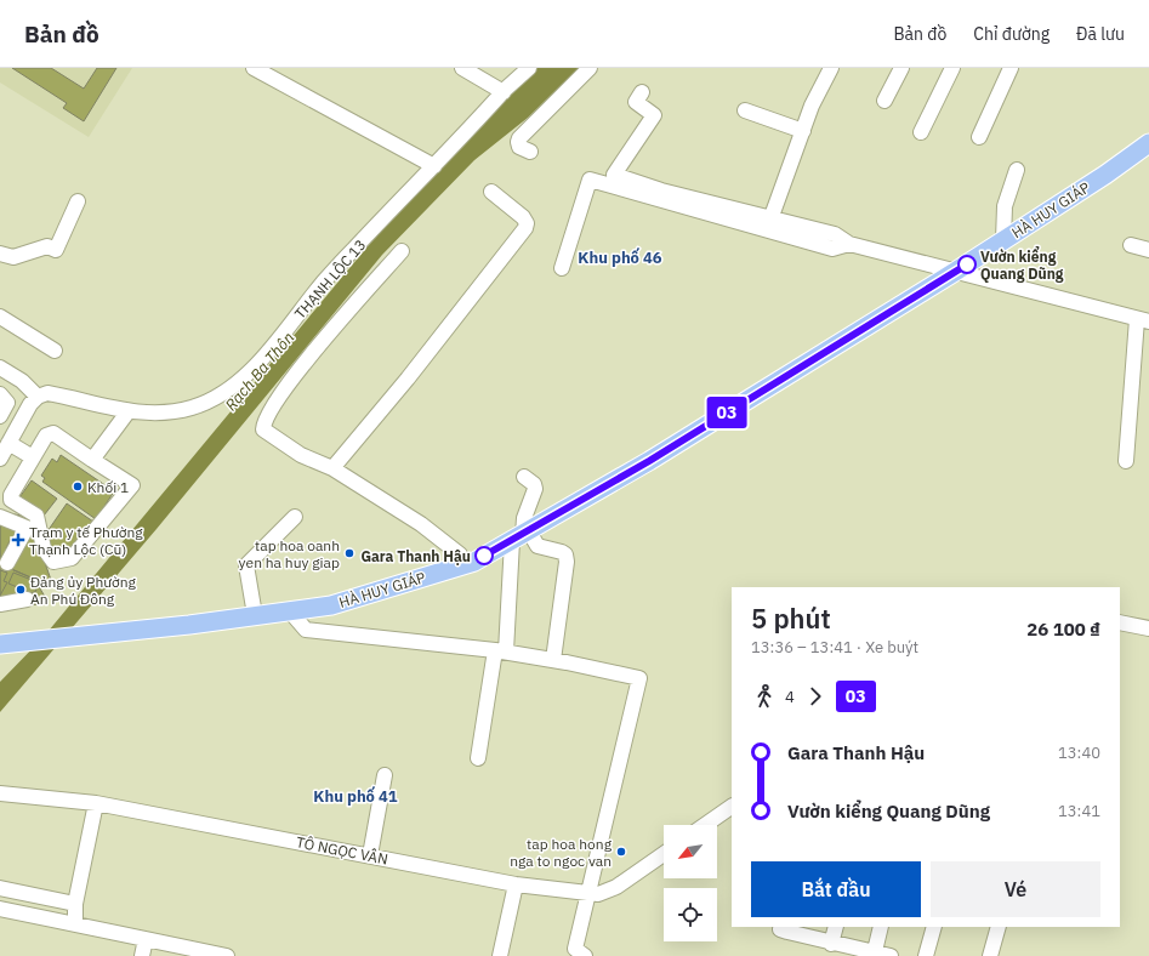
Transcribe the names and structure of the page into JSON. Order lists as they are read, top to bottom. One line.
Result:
{"streets":{"main road":["HÀ HUY GIÁP"],"street":["THẠNH LỘC 13","TÔ NGỌC VÂN"]},"districts":["Khu phố 46","Khu phố 41"],"water":["Rạch Ba Thôn"],"places":{"other":["Vườn kiểng Quang Dũng","Khối 1","tap hoa oanh yen ha huy giap","Gara Thanh Hậu","Đảng ủy Phường An Phú Đông","tap hoa hong nga to ngoc van"],"health":["Trạm y tế Phường Thạnh Lộc (Cũ)"]},"lines":["bus line 03"],"north":"bottom left","page":{"header":"Bản đồ","nav":["Bản đồ","Chỉ đường","Đã lưu"],"on_map":"03","heading":["5 phút","13:36 – 13:41 · Xe buýt","26 100 ₫"],"legs":["4","03"],"list":[{"name":"Gara Thanh Hậu","value":"13:40"},{"name":"Vườn kiểng Quang Dũng","value":"13:41"}],"buttons":["Bắt đầu","Vé"]}}
